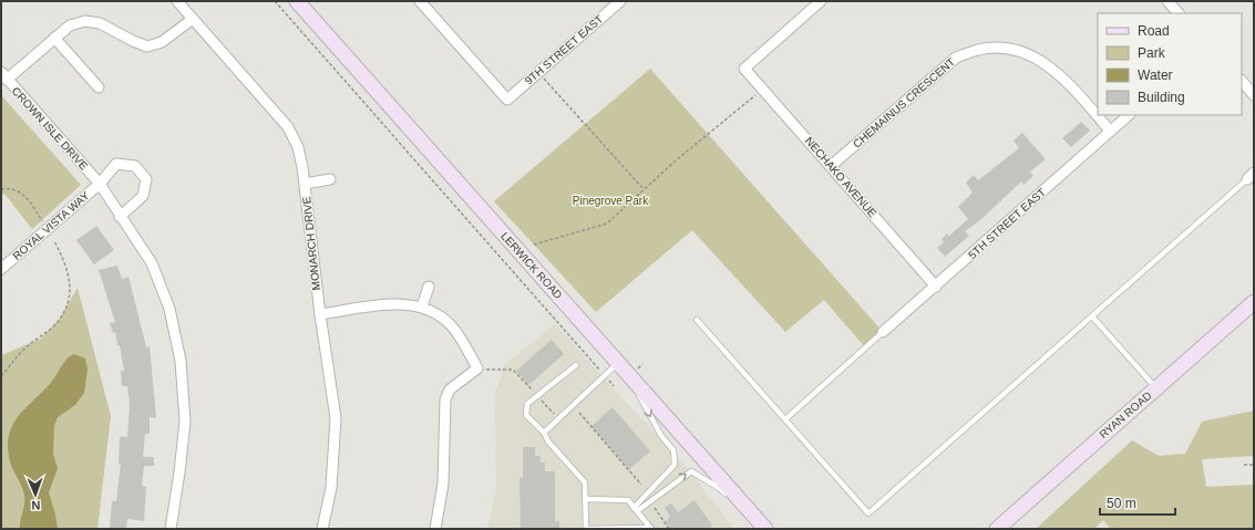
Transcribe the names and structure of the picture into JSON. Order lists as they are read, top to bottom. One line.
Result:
{"streets":{"main road":["LERWICK ROAD","RYAN ROAD"],"street":["9TH STREET EAST","CHEMAINUS CRESCENT","CROWN ISLE DRIVE","NECHAKO AVENUE","5TH STREET EAST","ROYAL VISTA WAY","MONARCH DRIVE"]},"crossings":[["CHEMAINUS CRESCENT","NECHAKO AVENUE"],["CHEMAINUS CRESCENT","5TH STREET EAST"],["CROWN ISLE DRIVE","ROYAL VISTA WAY"],["NECHAKO AVENUE","5TH STREET EAST"]],"parks":["Pinegrove Park"],"legend":["Road","Park","Water","Building"],"scale_bar":"50 m","north":"bottom"}
